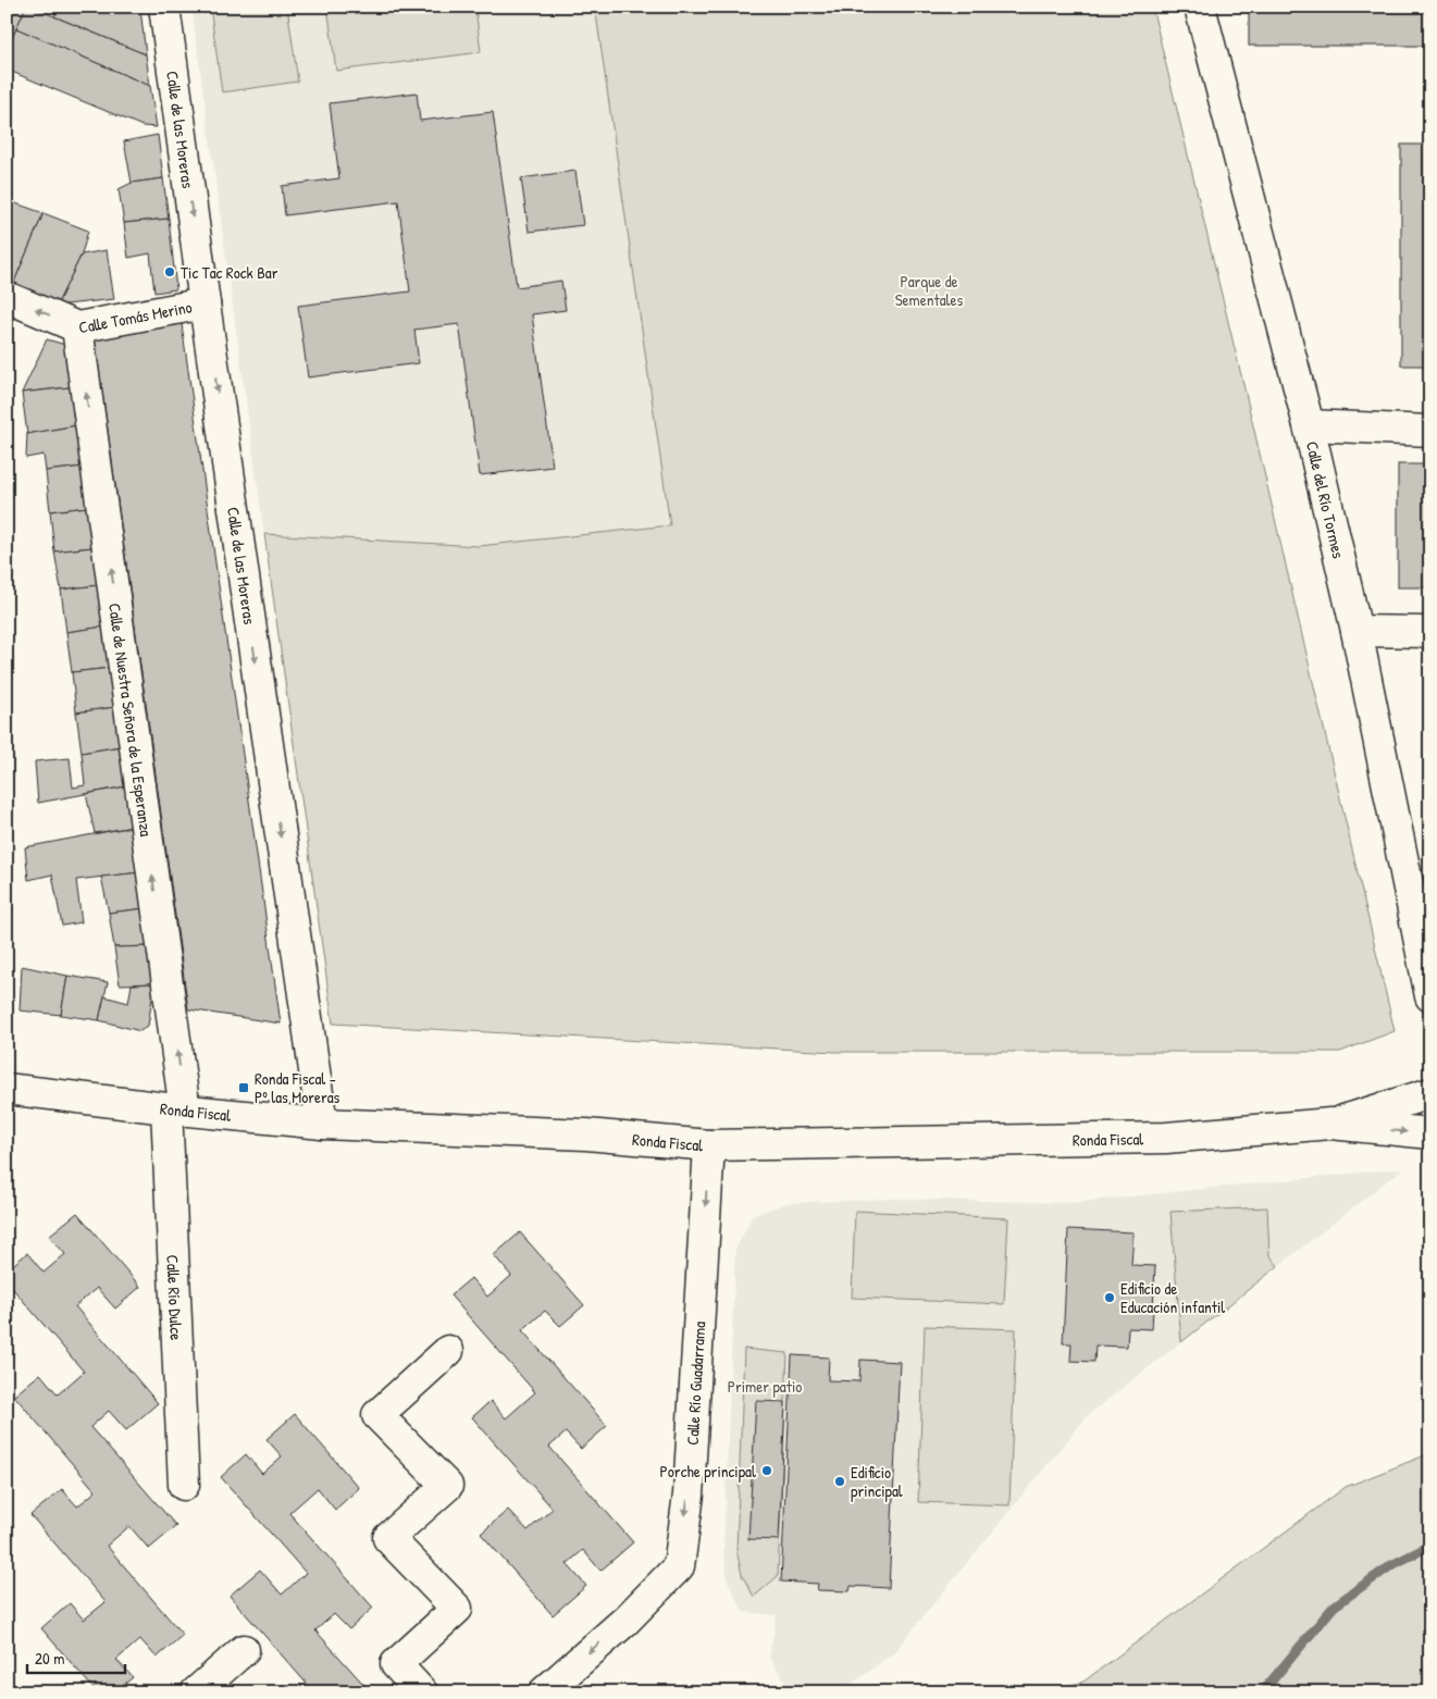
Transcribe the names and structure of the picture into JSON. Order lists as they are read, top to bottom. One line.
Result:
{"streets":{"street":["Calle de las Moreras","Calle Tomás Merino","Calle del Río Tormes","Calle de Nuestra Señora de la Esperanza","Ronda Fiscal","Calle Río Dulce","Calle Río Guadarrama"]},"crossings":[["Calle de las Moreras","Calle Tomás Merino"],["Calle de las Moreras","Ronda Fiscal"],["Calle Tomás Merino","Calle de Nuestra Señora de la Esperanza"],["Calle de Nuestra Señora de la Esperanza","Ronda Fiscal"],["Calle de Nuestra Señora de la Esperanza","Calle Río Dulce"],["Ronda Fiscal","Calle Río Dulce"],["Ronda Fiscal","Calle Río Guadarrama"]],"one_way":["Calle de las Moreras","Calle Tomás Merino","Calle de Nuestra Señora de la Esperanza","Calle Río Guadarrama"],"parks":["Parque de Sementales","Primer patio"],"places":{"other":["Tic Tac Rock Bar","Edificio de Educación infantil","Porche principal","Edificio principal"],"transit":["Ronda Fiscal - Pº las Moreras"]},"scale_bar":"20 m"}
